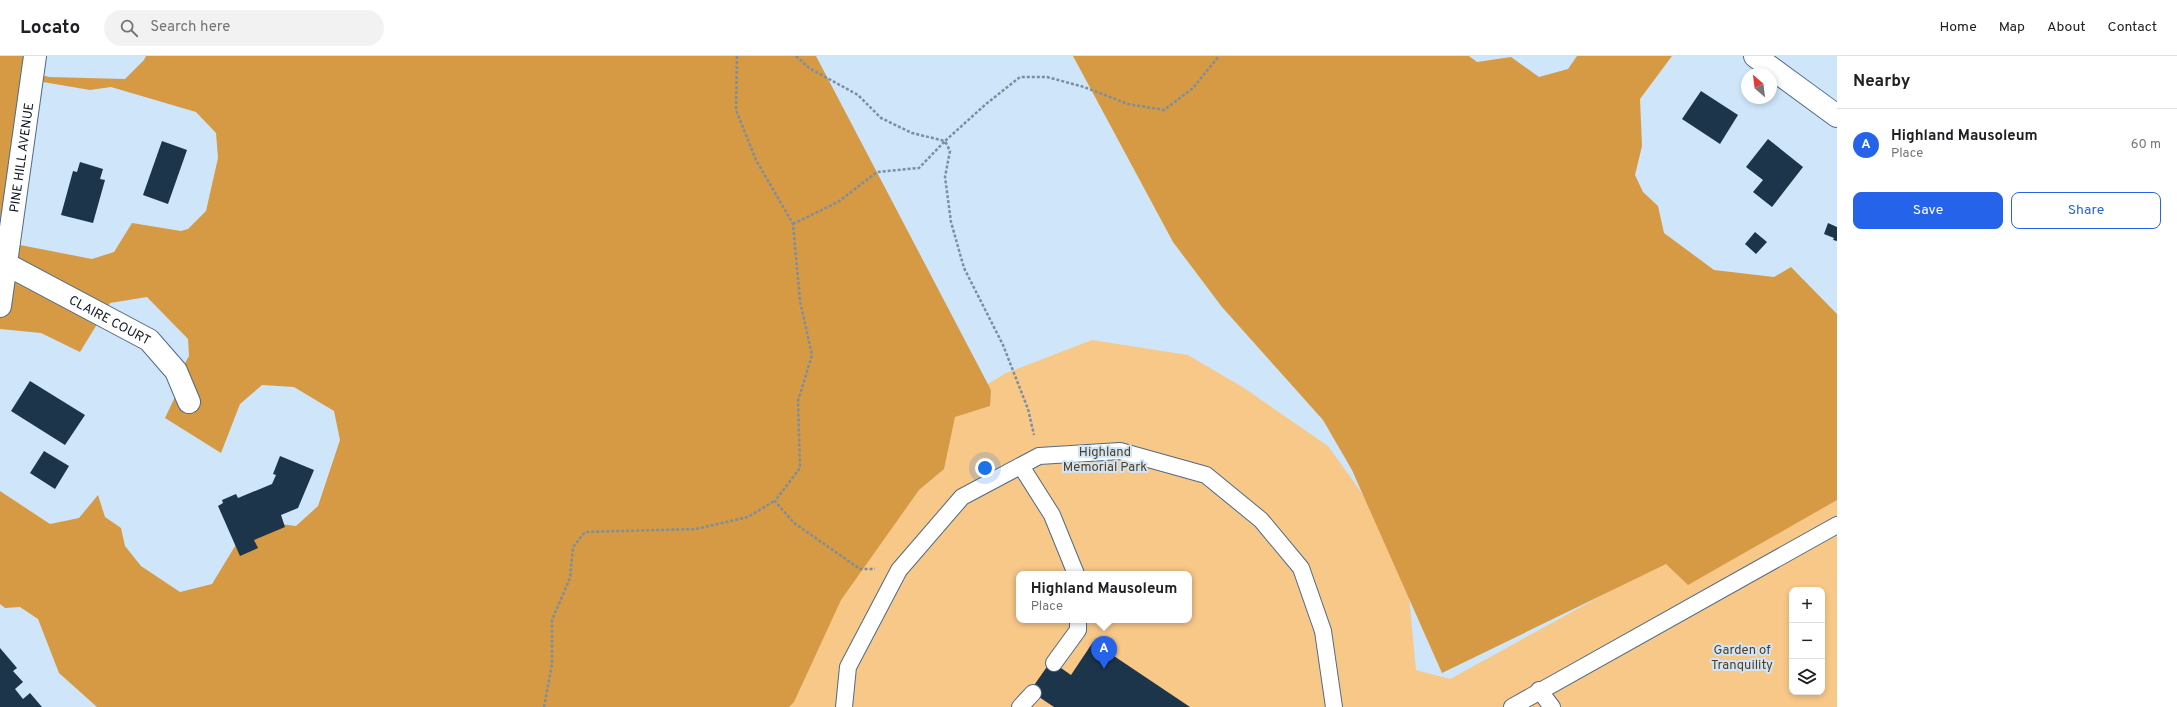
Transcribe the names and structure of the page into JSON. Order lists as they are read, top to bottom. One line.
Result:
{"streets":{"street":["PINE HILL AVENUE","CLAIRE COURT"]},"crossings":[["PINE HILL AVENUE","CLAIRE COURT"]],"parks":["Highland Memorial Park","Garden of Tranquility"],"north":"top left","page":{"header":"Locato","search":"Search here","nav":["Home","Map","About","Contact"],"heading":"Nearby","list":[{"mark":"A","name":"Highland Mausoleum","note":"Place","value":"60 m"}],"buttons":["Save","Share"],"popup":["Highland Mausoleum","Place"],"map_buttons":["+","−"],"pins":"A"}}
